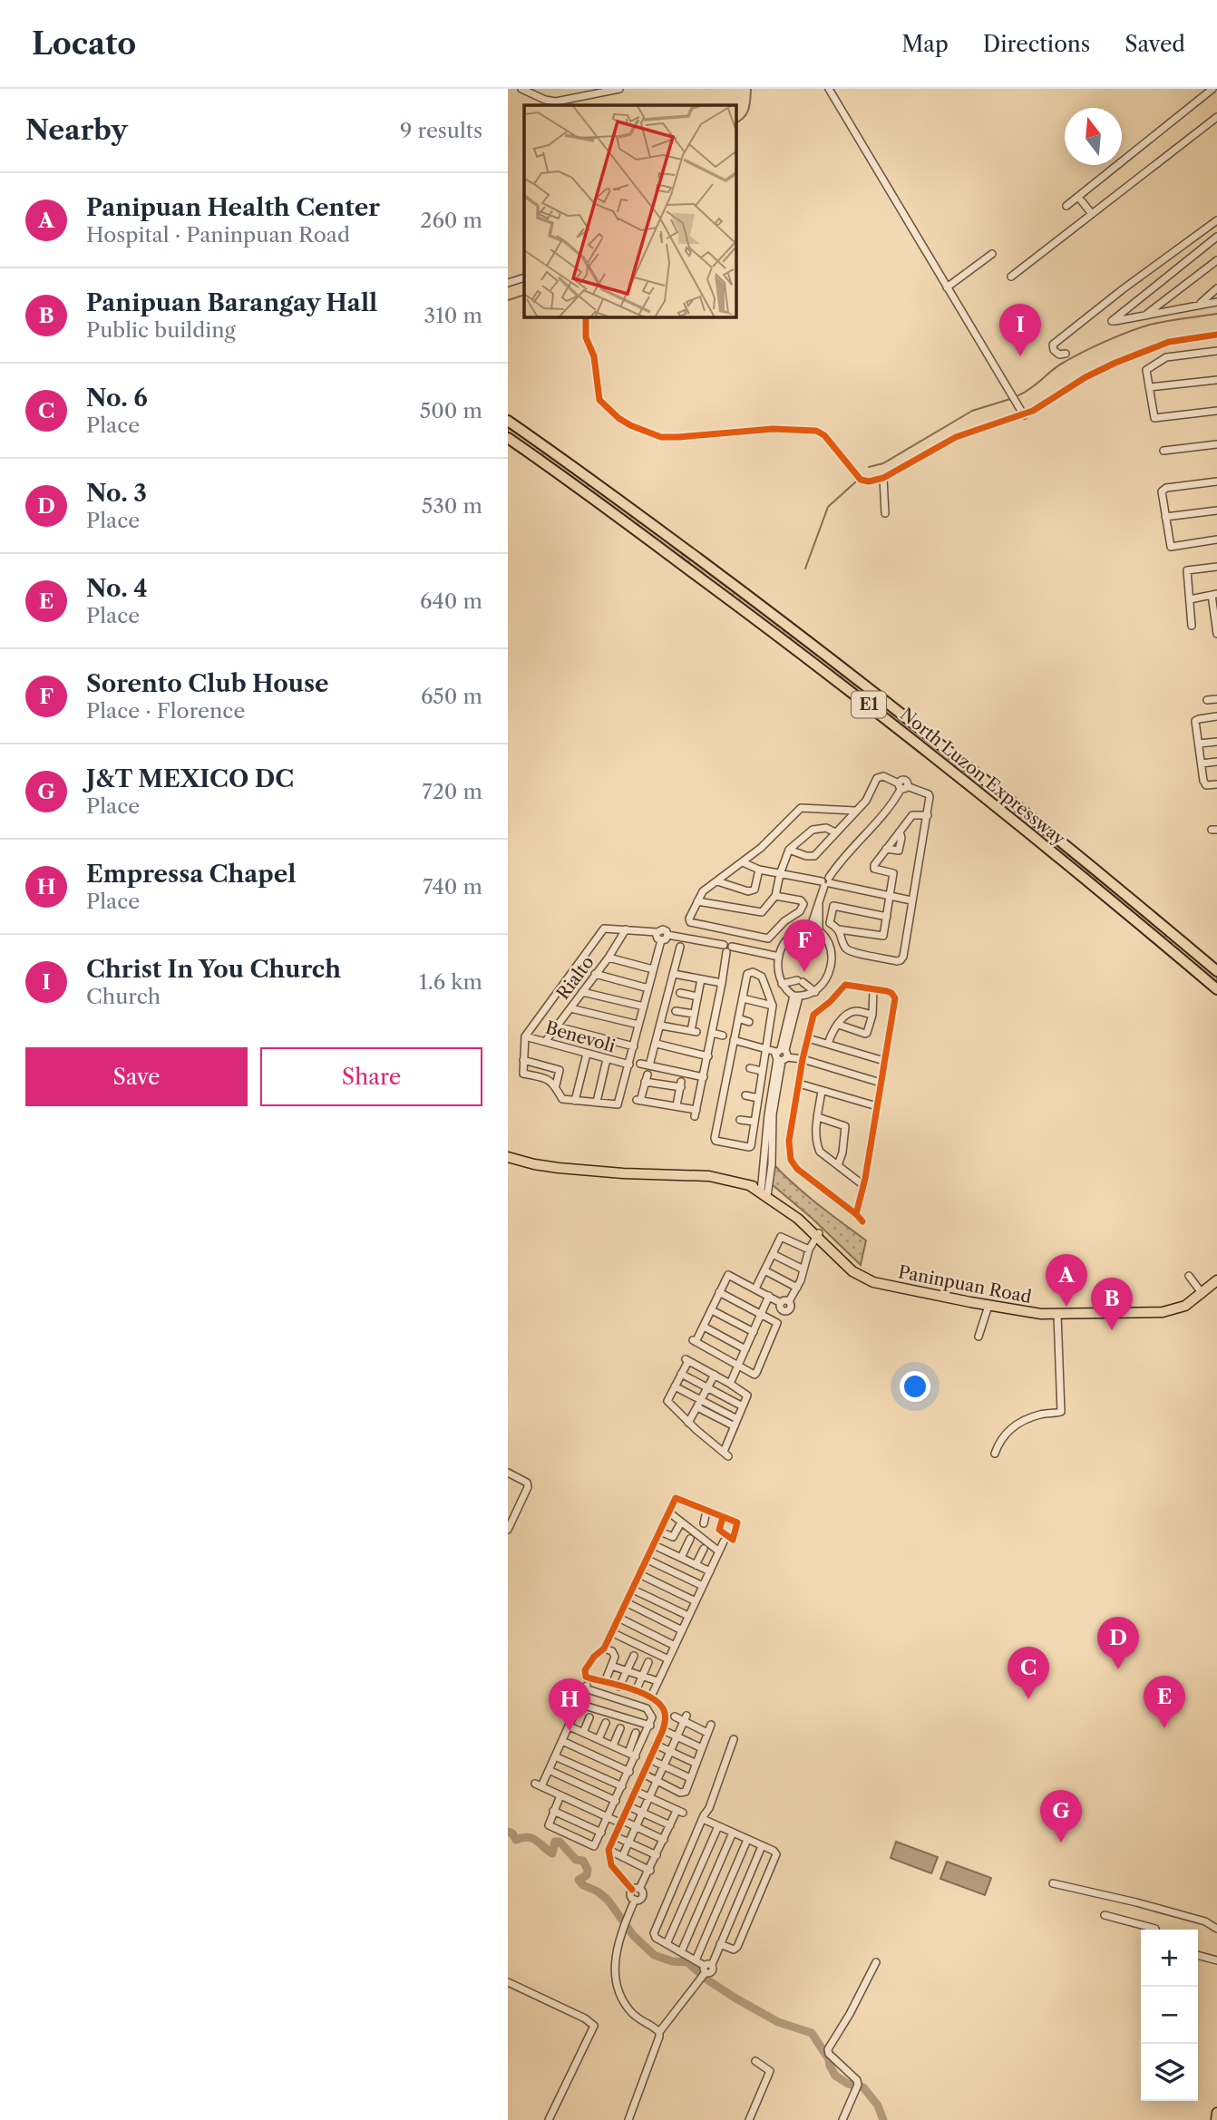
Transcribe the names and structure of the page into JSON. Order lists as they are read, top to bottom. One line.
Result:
{"streets":{"highway":["E1","North Luzon Expressway"],"main road":["Paninpuan Road"],"street":["Rialto","Benevoli"]},"crossings":[["Rialto","Benevoli"]],"north":"top","page":{"header":"Locato","nav":["Map","Directions","Saved"],"heading":["Nearby","9 results"],"list":[{"mark":"A","name":"Panipuan Health Center","note":"Hospital · Paninpuan Road","value":"260 m"},{"mark":"B","name":"Panipuan Barangay Hall","note":"Public building","value":"310 m"},{"mark":"C","name":"No. 6","note":"Place","value":"500 m"},{"mark":"D","name":"No. 3","note":"Place","value":"530 m"},{"mark":"E","name":"No. 4","note":"Place","value":"640 m"},{"mark":"F","name":"Sorento Club House","note":"Place · Florence","value":"650 m"},{"mark":"G","name":"J&T MEXICO DC","note":"Place","value":"720 m"},{"mark":"H","name":"Empressa Chapel","note":"Place","value":"740 m"},{"mark":"I","name":"Christ In You Church","note":"Church","value":"1.6 km"}],"pins":["I","F","A","B","D","C","E","H","G"],"buttons":["Save","Share"],"map_buttons":["+","−"]}}
